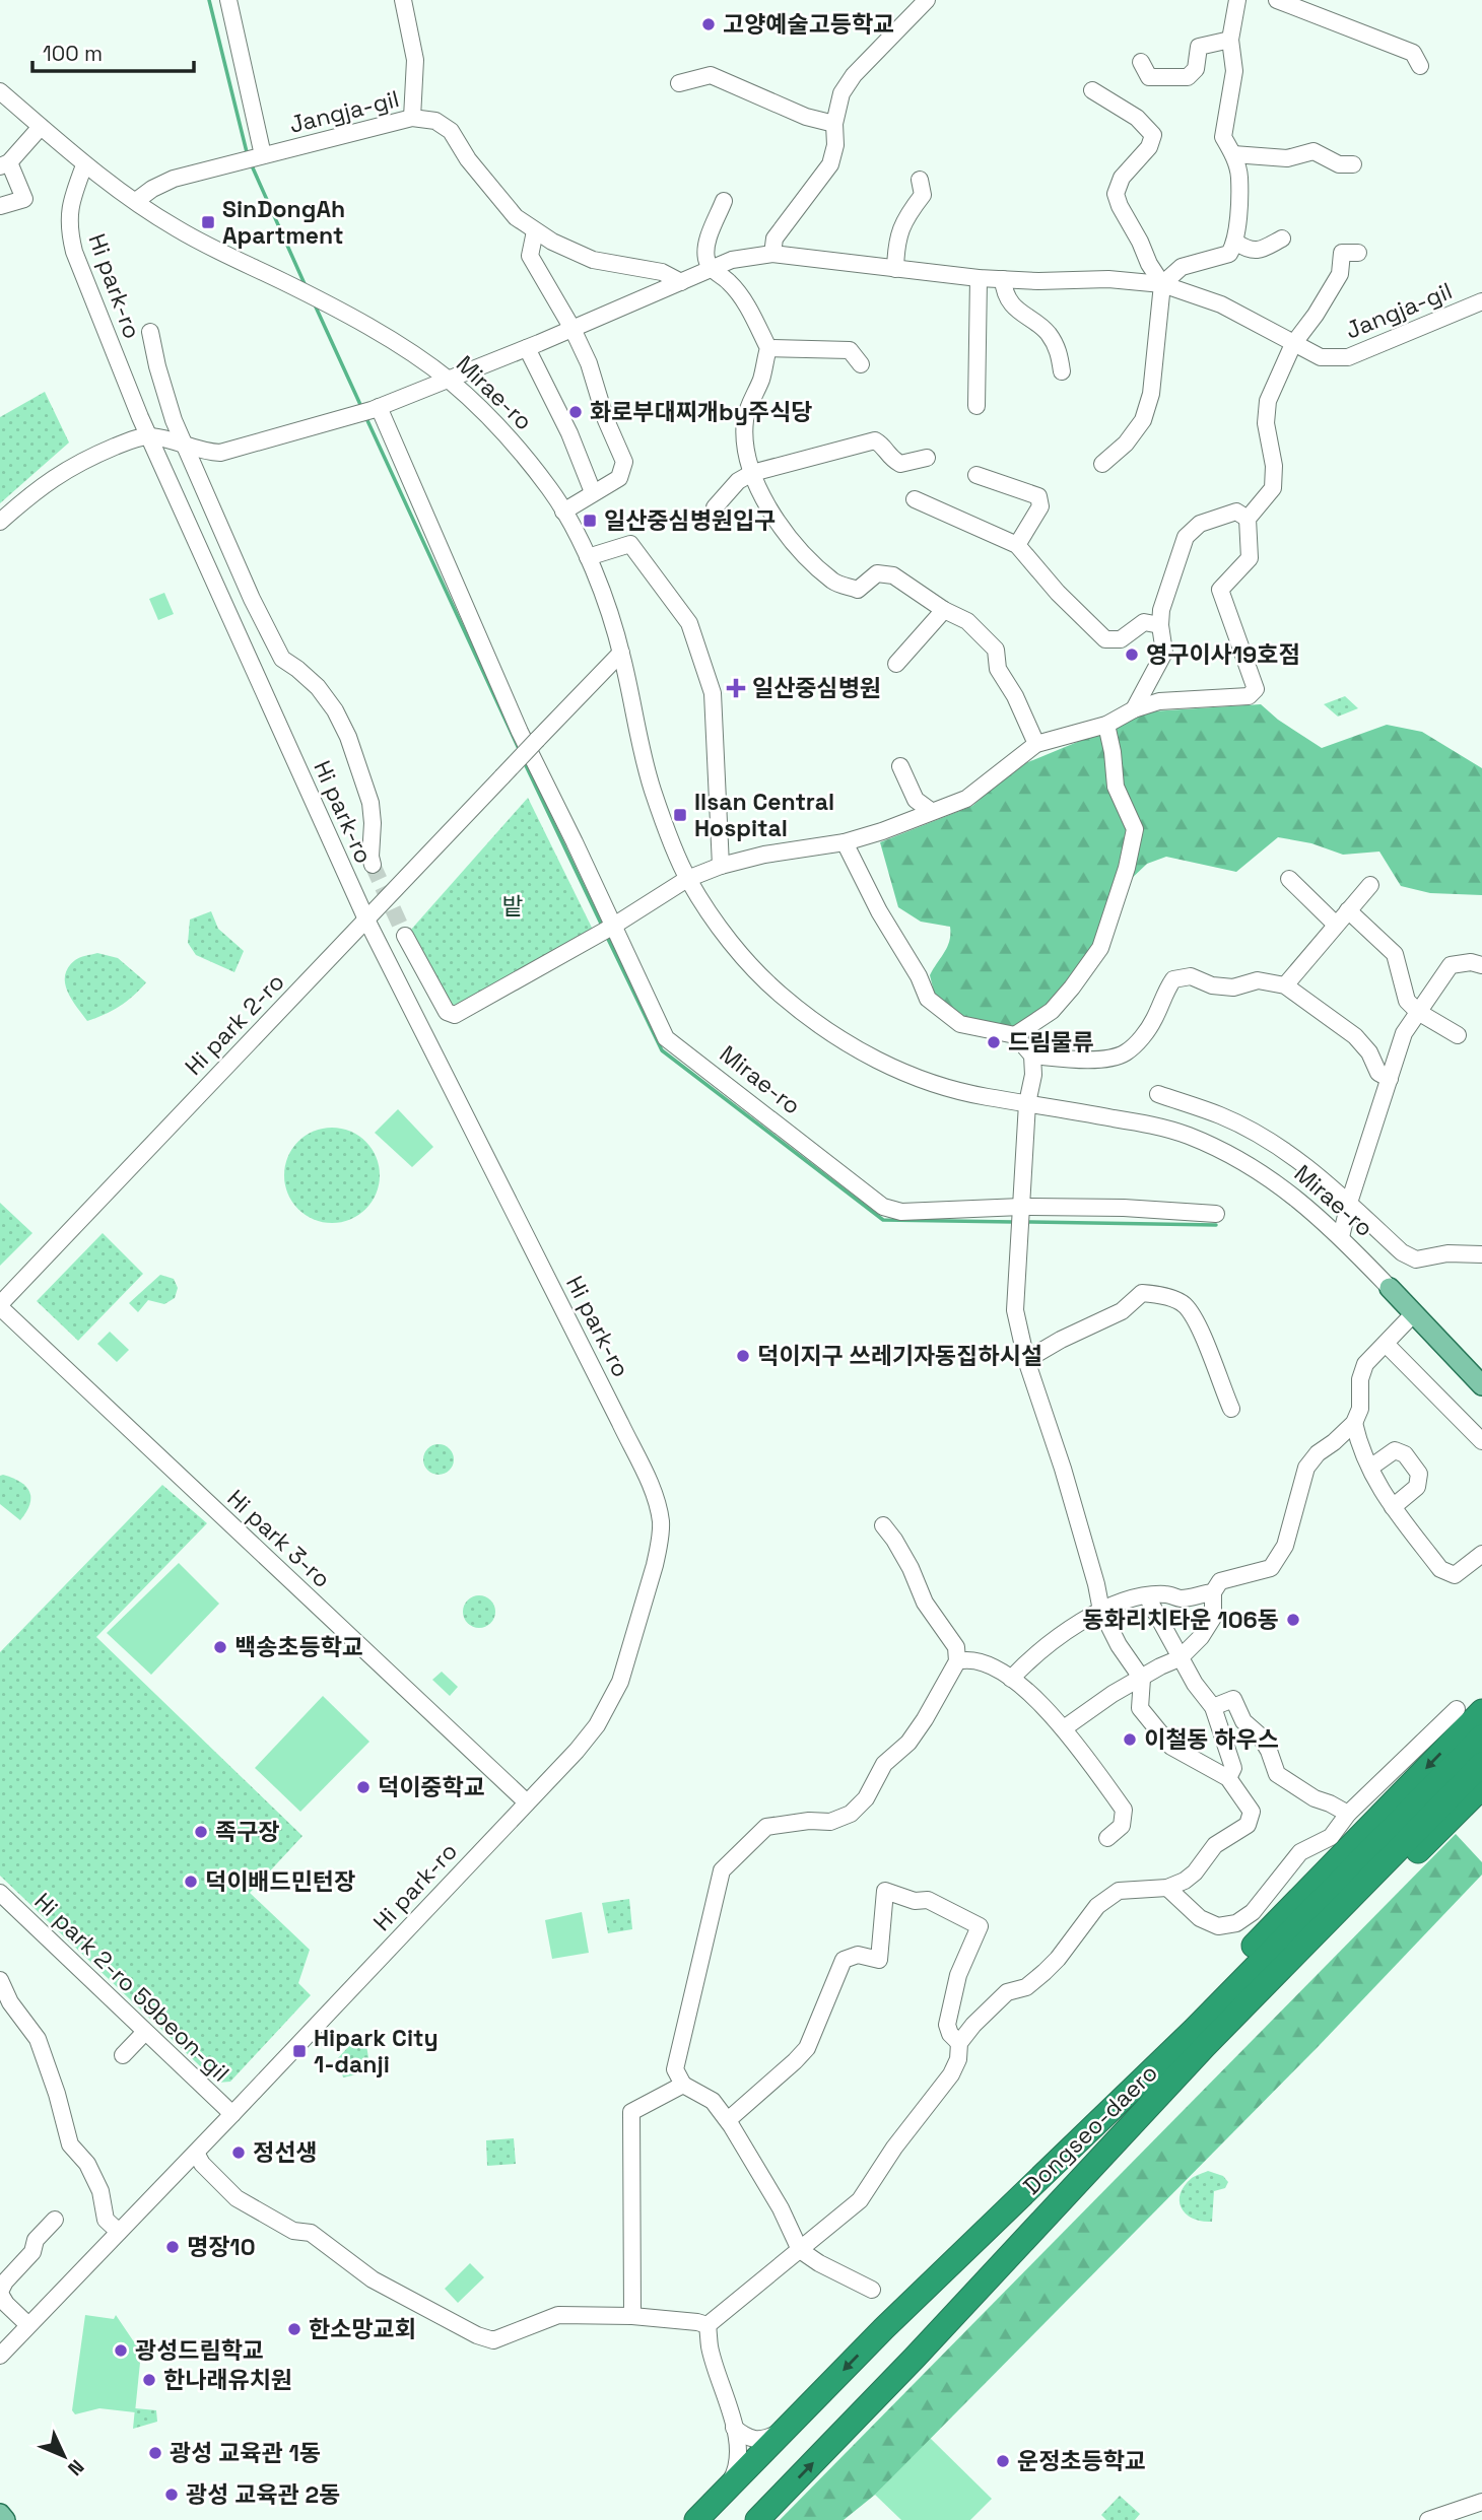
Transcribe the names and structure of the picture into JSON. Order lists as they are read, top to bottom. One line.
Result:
{"streets":{"highway":["Dongseo-daero"],"main road":["Mirae-ro"],"street":["Jangja-gil","Hi park-ro","Hi park 2-ro","Hi park 3-ro","Hi park 2-ro 59beon-gil"]},"crossings":[["Jangja-gil","Mirae-ro"],["Hi park-ro","Mirae-ro"],["Hi park-ro","Hi park 2-ro"],["Hi park-ro","Hi park 3-ro"],["Hi park-ro","Hi park 2-ro 59beon-gil"],["Mirae-ro","Hi park 2-ro"],["Hi park 2-ro","Hi park 3-ro"]],"parks":["밭"],"places":{"other":["고양예술고등학교","화로부대찌개by주식당","영구이사19호점","드림물류","덕이지구 쓰레기자동집하시설","동화리치타운 106동","백송초등학교","이철동 하우스","덕이중학교","족구장","덕이배드민턴장","정선생","명장10","한소망교회","광성드림학교","한나래유치원","광성 교육관 1동","운정초등학교","광성 교육관 2동"],"transit":["SinDongAh Apartment","일산중심병원입구","Ilsan Central Hospital","Hipark City 1-danji"],"health":["일산중심병원"]},"scale_bar":"100 m","north":"bottom right"}
